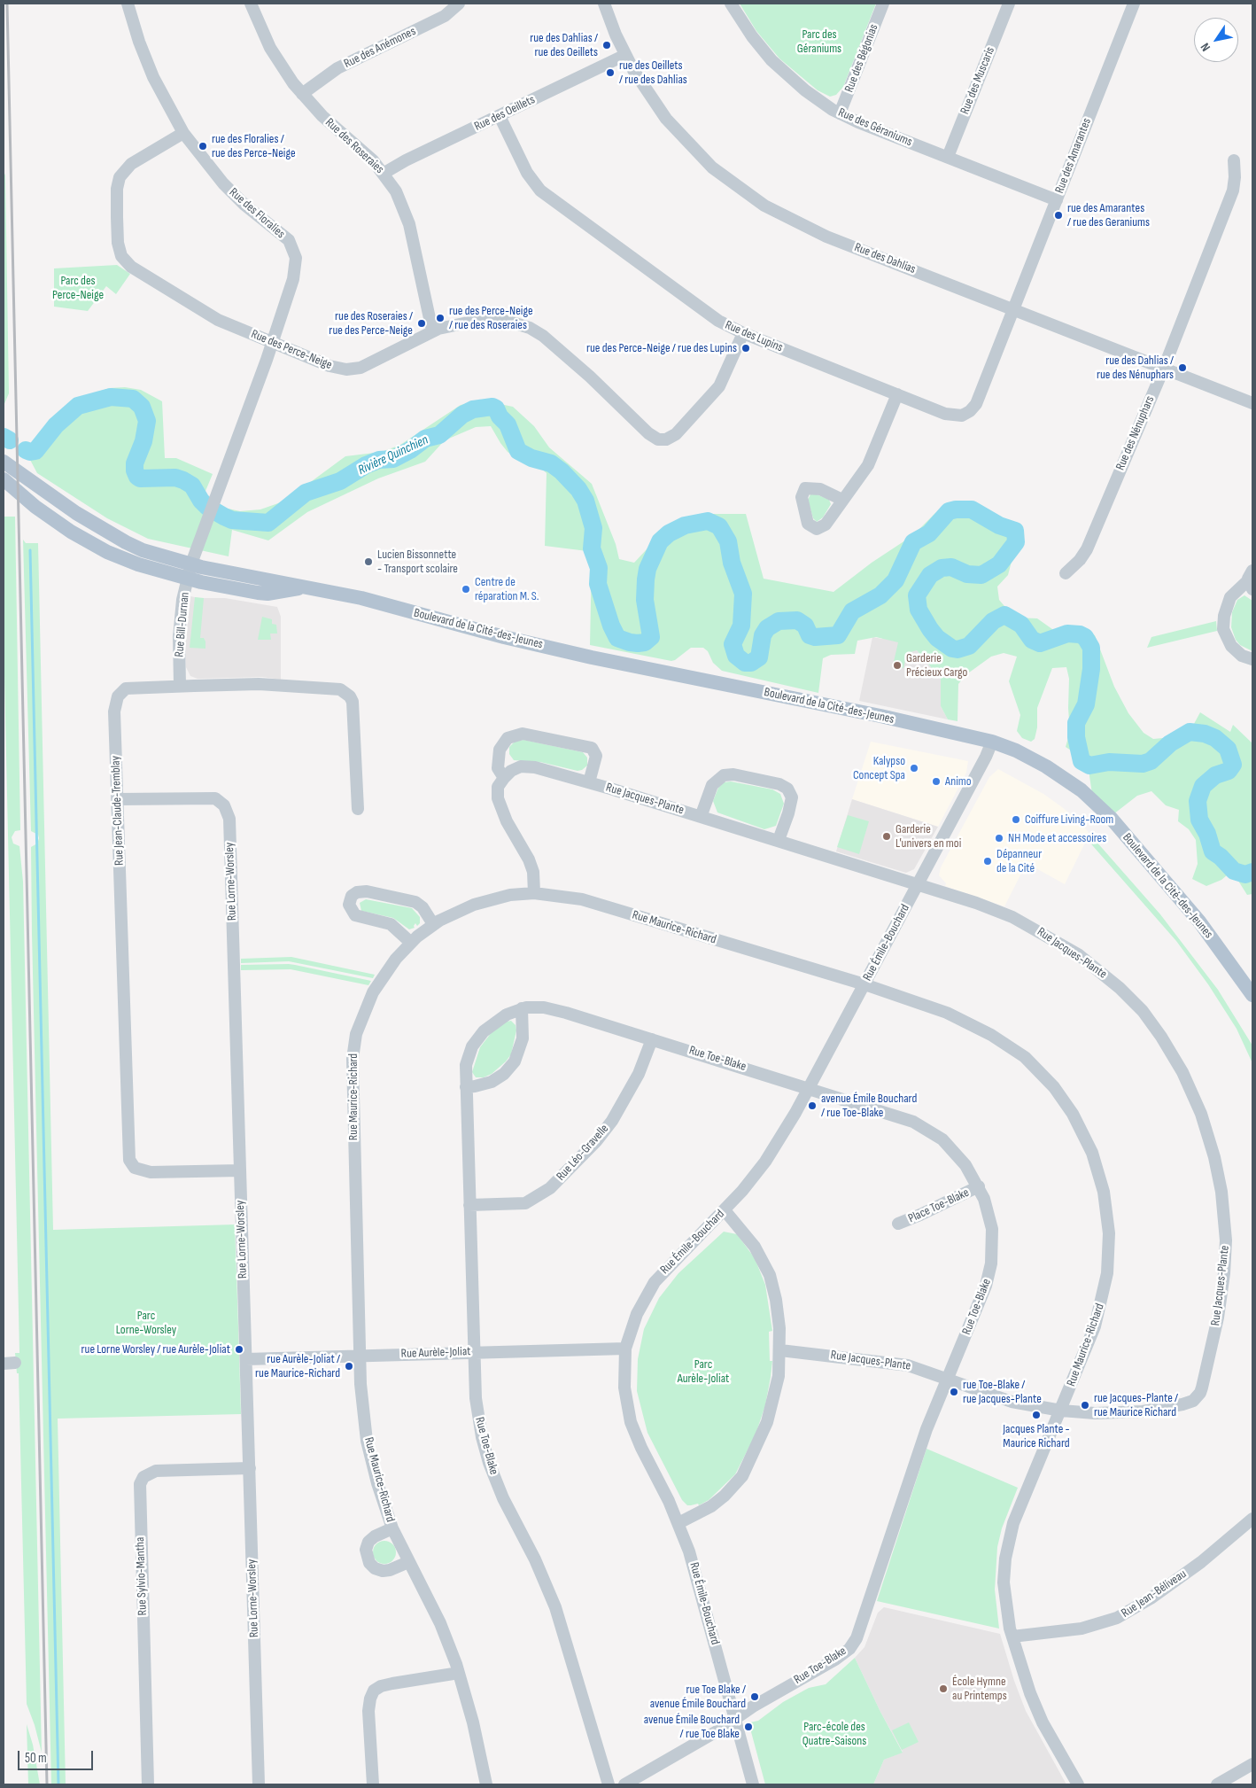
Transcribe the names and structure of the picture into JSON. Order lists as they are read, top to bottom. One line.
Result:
{"streets":{"main road":["Boulevard de la Cité-des-Jeunes"],"street":["Rue des Anémones","Rue des Bégonias","Rue des Muscaris","Rue des Oeillets","Rue des Géraniums","Rue des Roseraies","Rue des Amarantes","Rue des Floralies","Rue des Dahlias","Rue des Lupins","Rue des Perce-Neige","Rue des Nénuphars","Rue Bill-Durnan","Rue Jacques-Plante","Rue Jean-Claude-Tremblay","Rue Lorne-Worsley","Rue Maurice-Richard","Rue Émile-Bouchard","Rue Toe-Blake","Rue Léo-Gravelle","Place Toe-Blake","Rue Aurèle-Joliat","Rue Sylvio-Mantha","Rue Jean-Béliveau"]},"crossings":[["Rue des Anémones","Rue des Roseraies"],["Rue des Bégonias","Rue des Géraniums"],["Rue des Muscaris","Rue des Géraniums"],["Rue des Oeillets","Rue des Roseraies"],["Rue des Oeillets","Rue des Dahlias"],["Rue des Oeillets","Rue des Lupins"],["Rue des Géraniums","Rue des Amarantes"],["Rue des Roseraies","Rue des Perce-Neige"],["Rue des Amarantes","Rue des Dahlias"],["Rue des Amarantes","Rue des Lupins"],["Rue des Floralies","Rue des Perce-Neige"],["Rue des Floralies","Rue Bill-Durnan"],["Rue des Floralies","Boulevard de la Cité-des-Jeunes"],["Rue des Dahlias","Rue des Lupins"],["Rue des Dahlias","Rue des Nénuphars"],["Rue des Lupins","Rue des Perce-Neige"],["Rue Bill-Durnan","Boulevard de la Cité-des-Jeunes"],["Rue Bill-Durnan","Rue Jean-Claude-Tremblay"],["Boulevard de la Cité-des-Jeunes","Rue Émile-Bouchard"],["Rue Jacques-Plante","Rue Maurice-Richard"],["Rue Jacques-Plante","Rue Émile-Bouchard"],["Rue Jacques-Plante","Rue Toe-Blake"],["Rue Jean-Claude-Tremblay","Rue Lorne-Worsley"],["Rue Lorne-Worsley","Rue Aurèle-Joliat"],["Rue Lorne-Worsley","Rue Sylvio-Mantha"],["Rue Maurice-Richard","Rue Émile-Bouchard"],["Rue Maurice-Richard","Rue Aurèle-Joliat"],["Rue Maurice-Richard","Rue Jean-Béliveau"],["Rue Émile-Bouchard","Rue Toe-Blake"],["Rue Émile-Bouchard","Rue Aurèle-Joliat"],["Rue Toe-Blake","Rue Léo-Gravelle"],["Rue Toe-Blake","Place Toe-Blake"],["Rue Toe-Blake","Rue Aurèle-Joliat"]],"water":["Rivière Quinchien"],"parks":["Parc des Géraniums","Parc des Perce-Neige","Parc Lorne-Worsley","Parc Aurèle-Joliat","Parc-école des Quatre-Saisons"],"places":["rue des Dahlias / rue des Oeillets","rue des Oeillets / rue des Dahlias","rue des Floralies / rue des Perce-Neige","rue des Amarantes / rue des Geraniums","rue des Perce-Neige / rue des Roseraies","rue des Roseraies / rue des Perce-Neige","rue des Perce-Neige / rue des Lupins","rue des Dahlias / rue des Nénuphars","Lucien Bissonnette - Transport scolaire","Centre de réparation M. S.","Garderie Précieux Cargo","Kalypso Concept Spa","Animo","Coiffure Living-Room","Garderie L'univers en moi","NH Mode et accessoires","Dépanneur de la Cité","avenue Émile Bouchard / rue Toe-Blake","rue Lorne Worsley / rue Aurèle-Joliat","rue Aurèle-Joliat / rue Maurice-Richard","rue Toe-Blake / rue Jacques-Plante","rue Jacques-Plante / rue Maurice Richard","Jacques Plante - Maurice Richard","École Hymne au Printemps","rue Toe Blake / avenue Émile Bouchard","avenue Émile Bouchard / rue Toe Blake"],"scale_bar":"50 m","north":"bottom left"}
